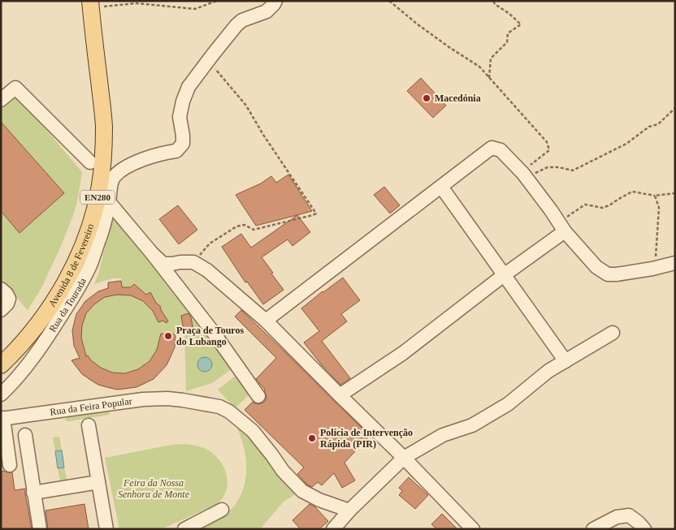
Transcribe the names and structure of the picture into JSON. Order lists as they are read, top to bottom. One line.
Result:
{"streets":{"main road":["EN280","Avenida 8 de Fevereiro"],"street":["Rua da Tourada","Rua da Feira Popular"]},"crossings":[["Avenida 8 de Fevereiro","Rua da Tourada"]],"parks":["Feira da Nossa Senhora de Monte"],"places":["Macedónia","Praça de Touros do Lubango","Polícia de Intervenção Rápida (PIR)"]}
